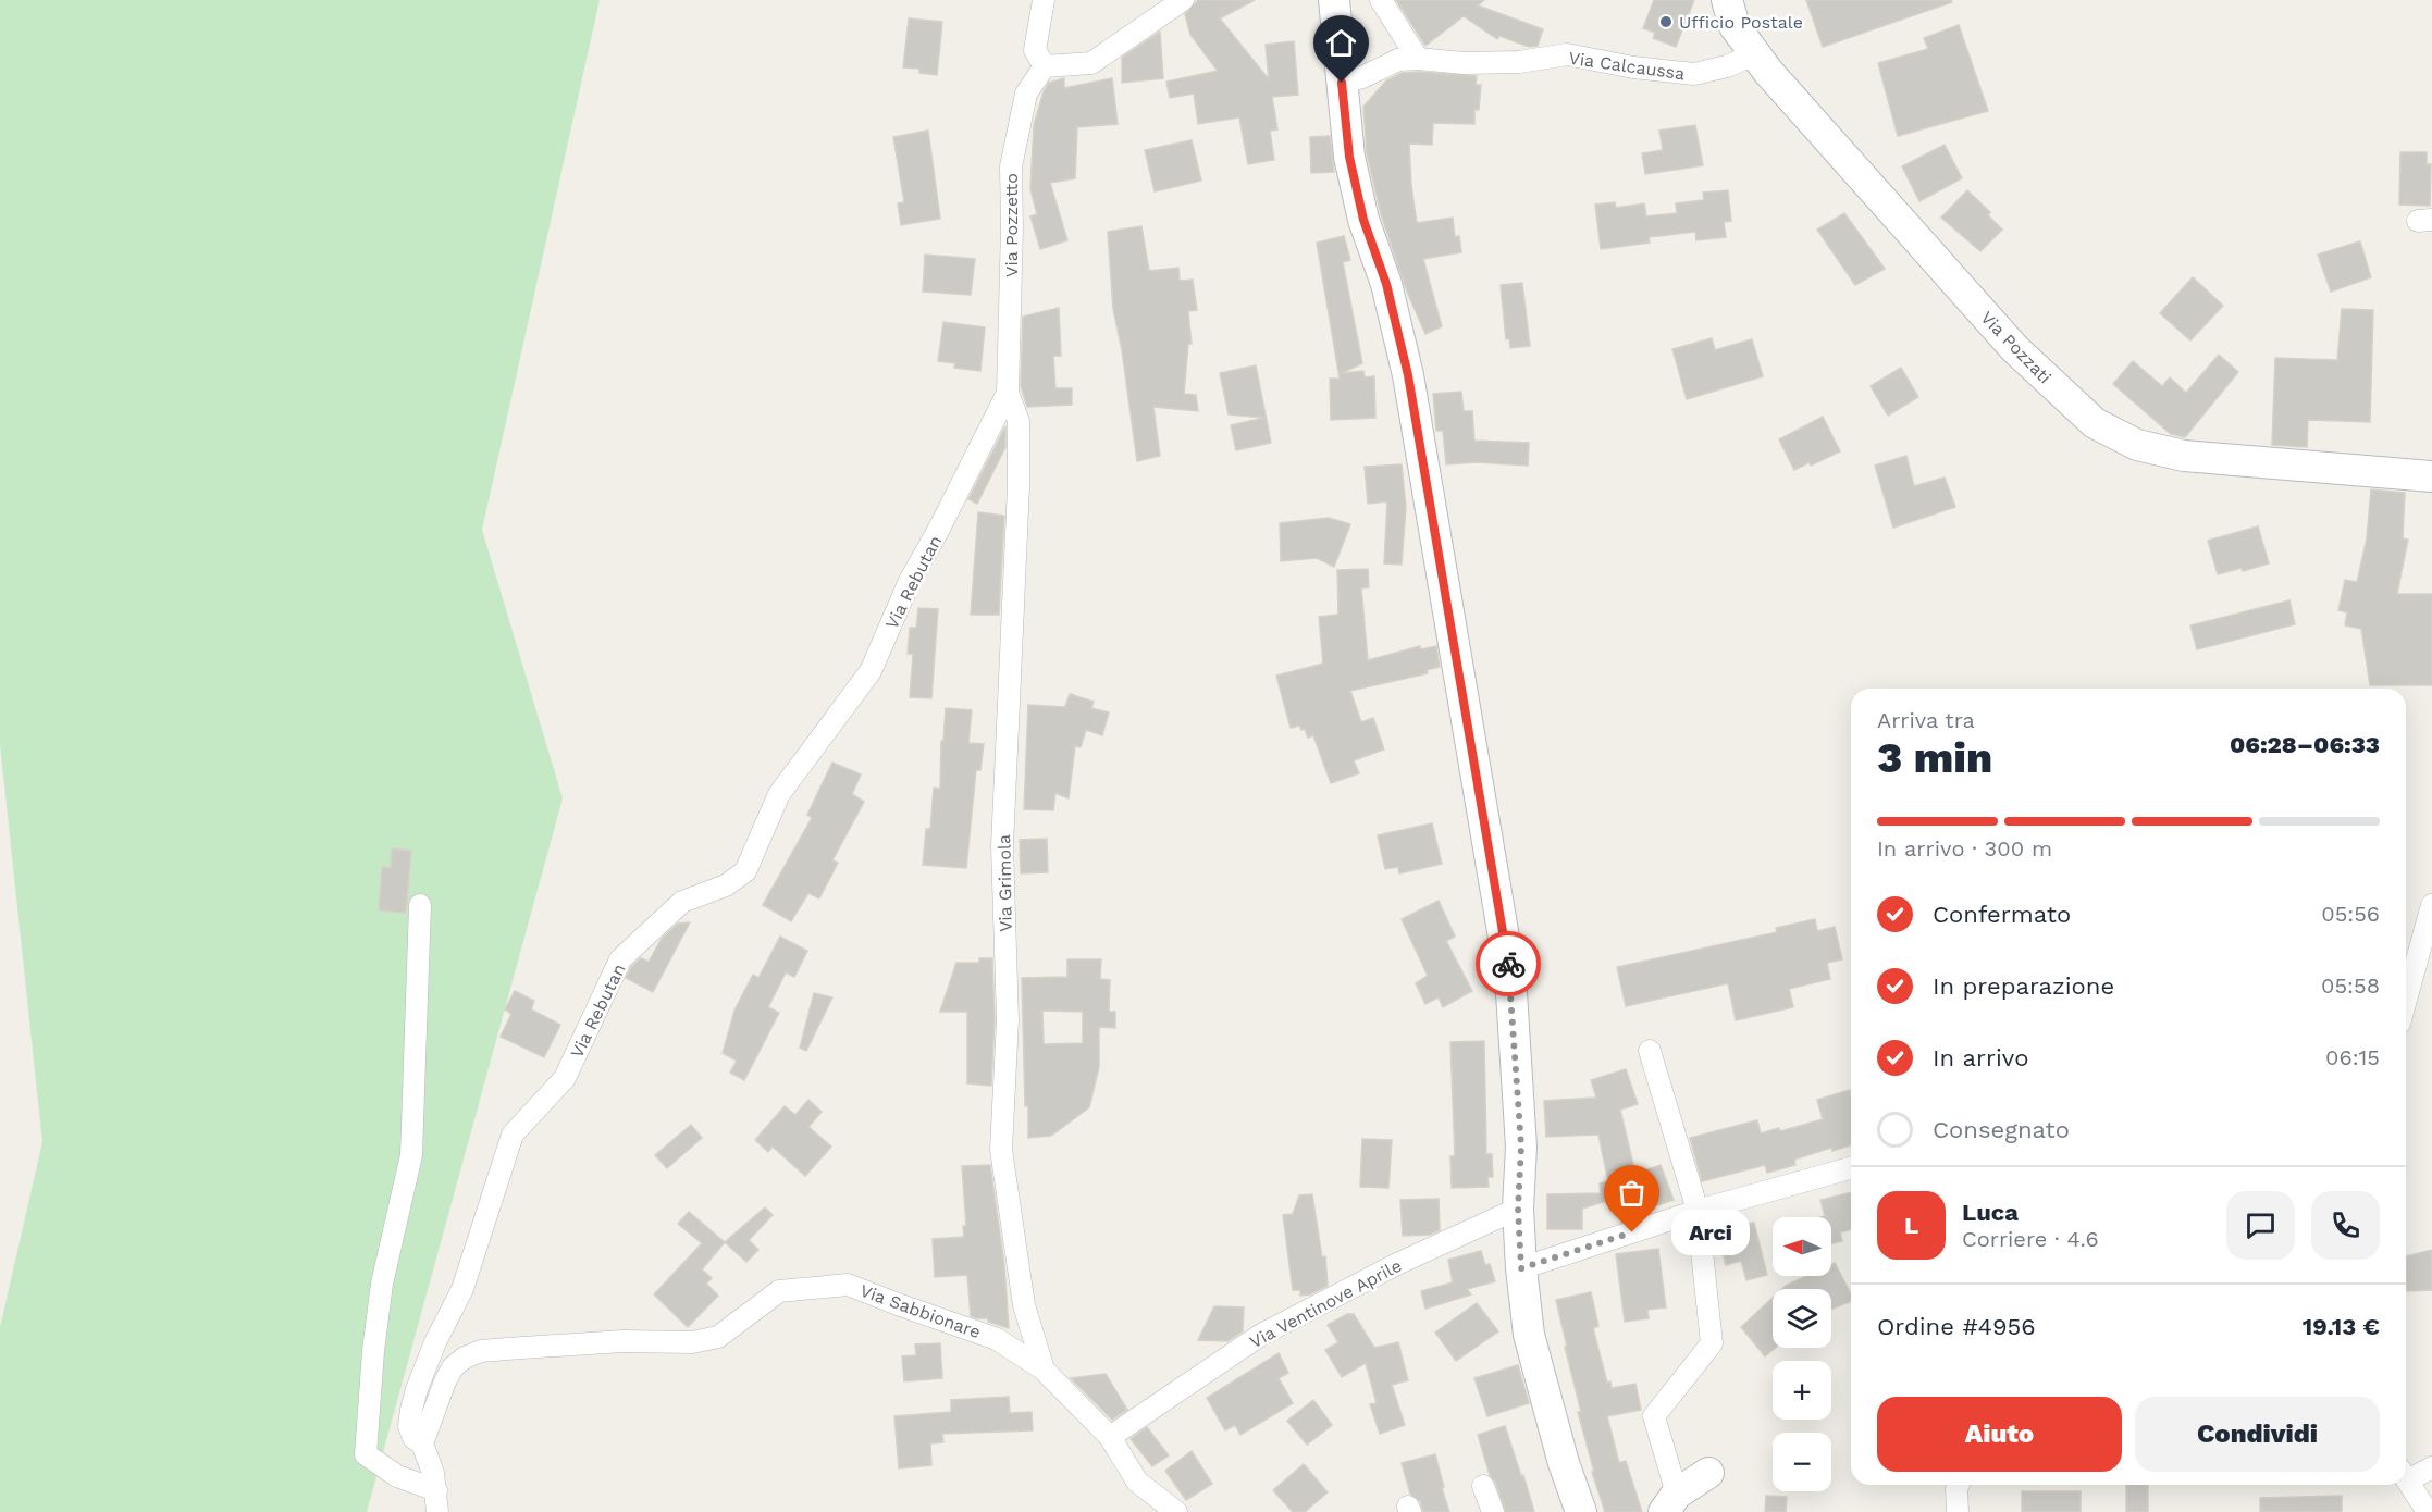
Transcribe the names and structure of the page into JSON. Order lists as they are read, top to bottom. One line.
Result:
{"streets":{"street":["Via Calcaussa","Via Pozzetto","Via Pozzati","Via Rebutan","Via Grimola","Via Ventinove Aprile","Via Sabbionare"]},"crossings":[["Via Calcaussa","Via Pozzati"],["Via Pozzetto","Via Rebutan"],["Via Pozzetto","Via Grimola"],["Via Rebutan","Via Grimola"],["Via Rebutan","Via Sabbionare"],["Via Grimola","Via Sabbionare"],["Via Ventinove Aprile","Via Sabbionare"]],"places":["Ufficio Postale","Arci"],"north":"left","page":{"heading":["3 min","Arriva tra","06:28–06:33"],"panel":["Luca","Corriere · 4.6","Ordine #4956","19.13 €"],"bar":"In arrivo · 300 m","list":[["Confermato","05:56"],["In preparazione","05:58"],["In arrivo","06:15"],"Consegnato"],"round":"L","bubble":"Arci","map_buttons":["+","−"],"buttons":["Aiuto","Condividi"]}}
